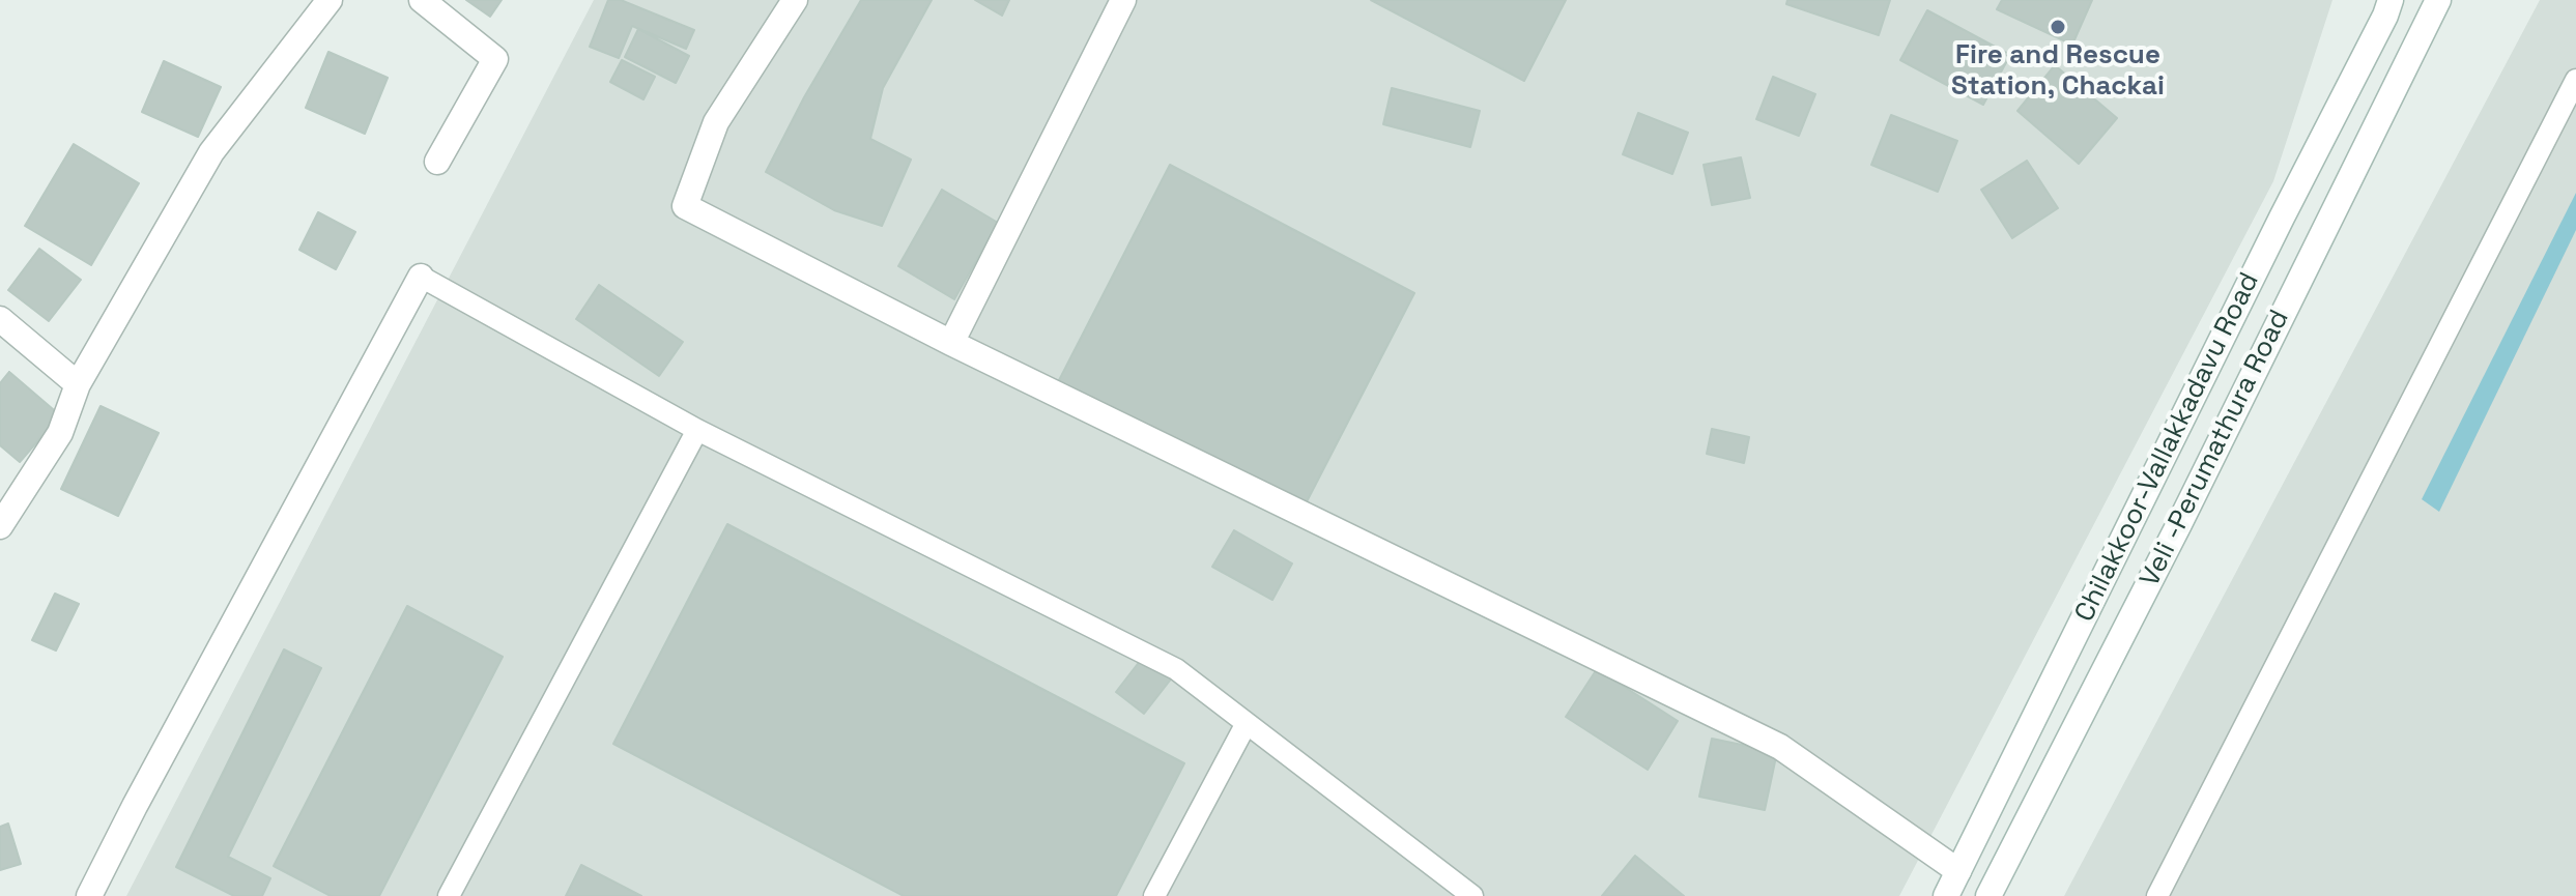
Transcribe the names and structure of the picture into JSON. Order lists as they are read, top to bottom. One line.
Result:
{"streets":{"street":["Chilakkoor-Vallakkadavu Road","Veli -Perumathura Road"]},"places":["Fire and Rescue Station, Chackai"]}
